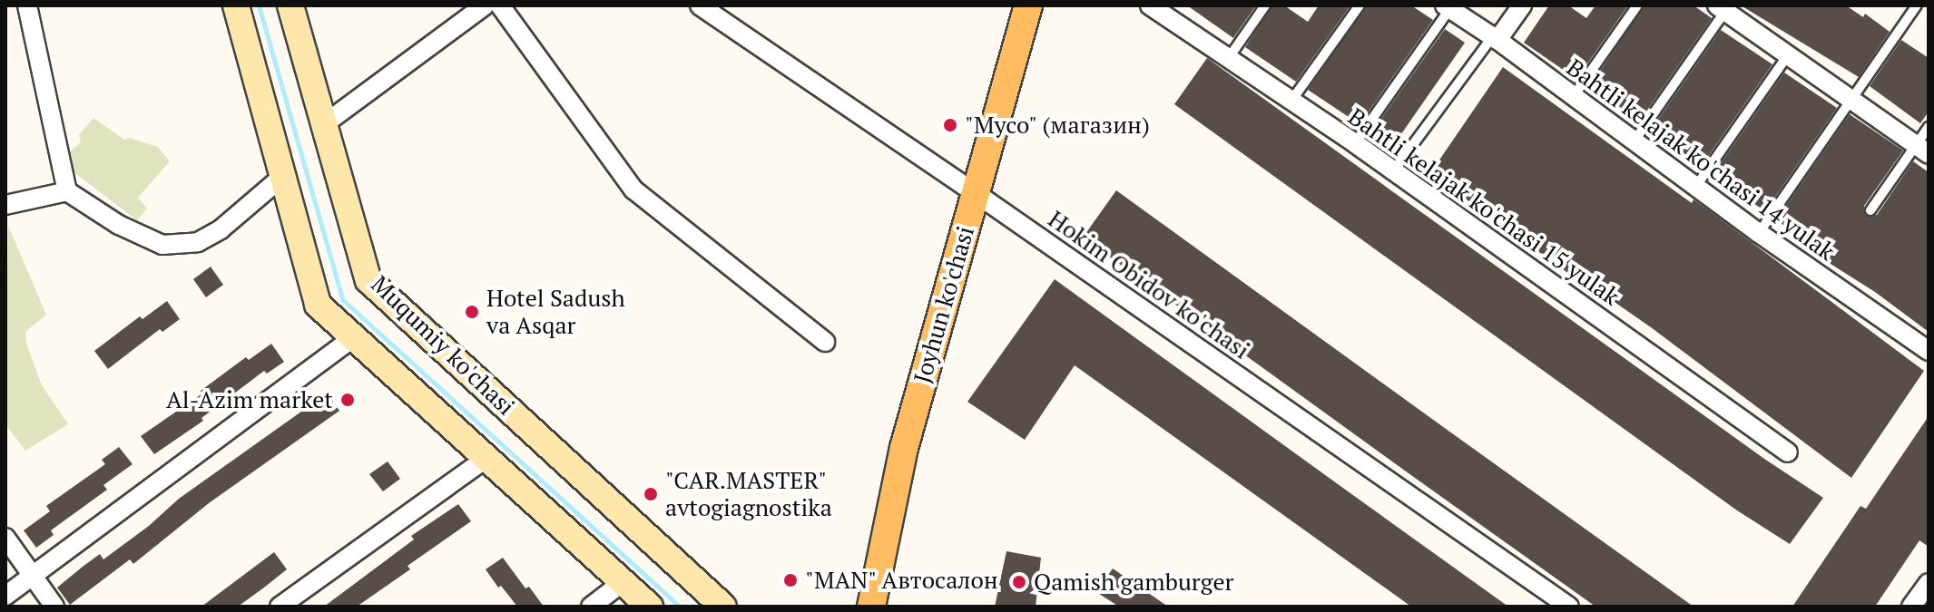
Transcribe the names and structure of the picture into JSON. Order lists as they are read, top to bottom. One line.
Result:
{"streets":{"main road":["Joyhun ko'chasi","Muqumiy ko'chasi"],"street":["Bahtli kelajak ko'chasi 14 yulak","Bahtli kelajak ko'chasi 15 yulak","Hokim Obidov ko'chasi"]},"crossings":[["Hokim Obidov ko'chasi","Joyhun ko'chasi"]],"places":["\"Мусо\" (магазин)","Hotel Sadush va Asqar","Al-Azim market","\"CAR.MASTER\" avtogiagnostika","\"MAN\" Автосалон","Qamish gamburger"]}
